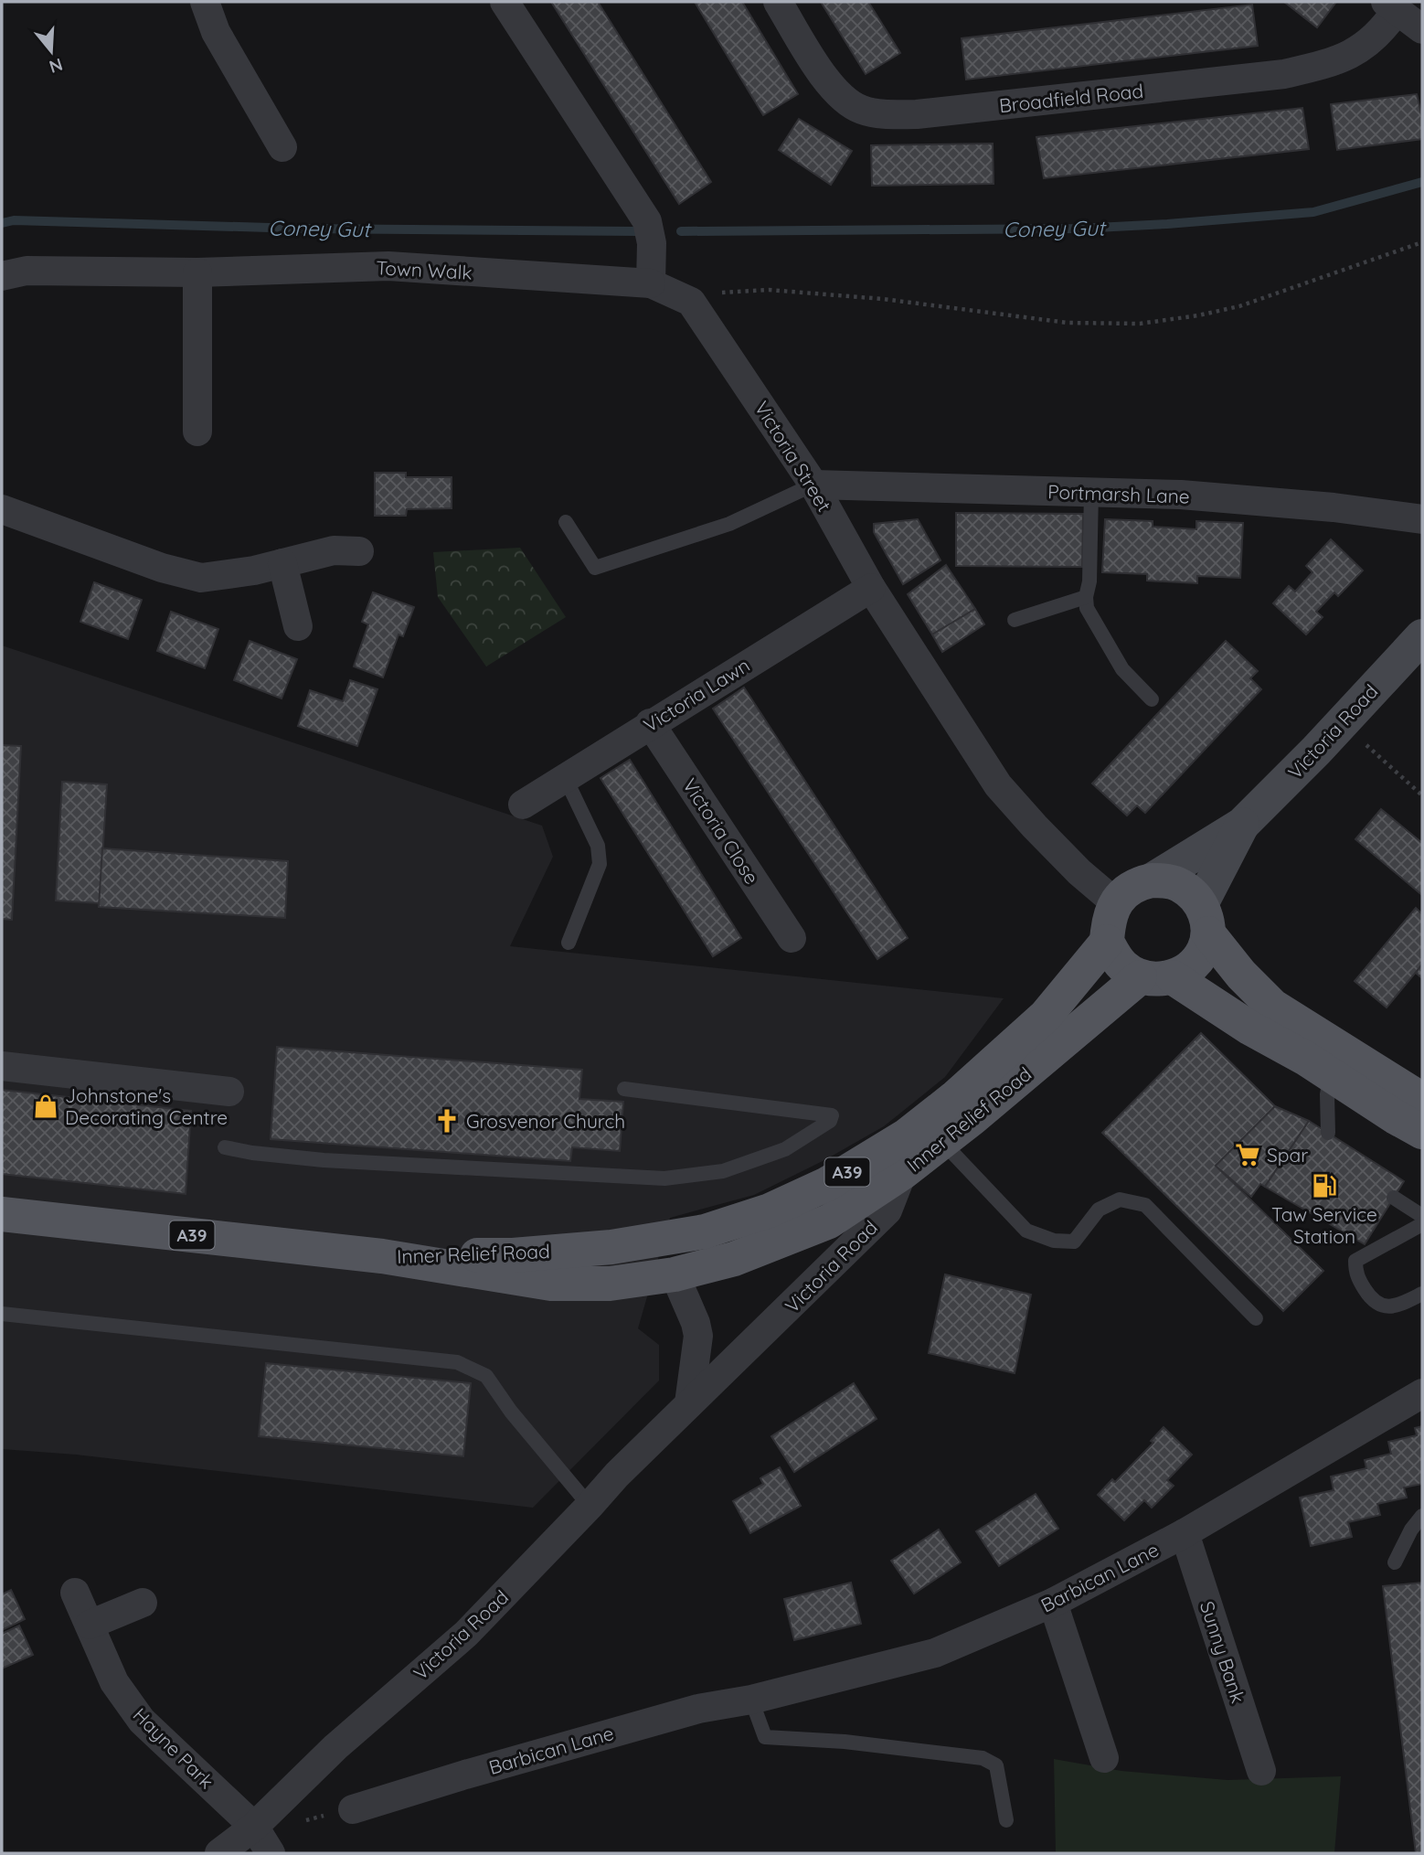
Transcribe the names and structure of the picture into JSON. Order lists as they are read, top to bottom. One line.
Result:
{"streets":{"main road":["Inner Relief Road","A39"],"street":["Broadfield Road","Town Walk","Victoria Street","Portmarsh Lane","Victoria Lawn","Victoria Road","Victoria Close","Barbican Lane","Sunny Bank","Hayne Park"]},"crossings":[["Victoria Street","Portmarsh Lane"],["Victoria Street","Victoria Lawn"],["Victoria Street","Victoria Road"],["Victoria Street","Inner Relief Road"],["Victoria Street","A39"],["Victoria Lawn","Victoria Close"],["Victoria Road","Inner Relief Road"],["Victoria Road","A39"],["Victoria Road","Hayne Park"],["Inner Relief Road","A39"],["Barbican Lane","Sunny Bank"]],"water":["Coney Gut"],"places":{"shop":["Johnstone's Decorating Centre"],"church":["Grosvenor Church"],"supermarket":["Spar"],"fuel station":["Taw Service Station"]},"north":"bottom"}
